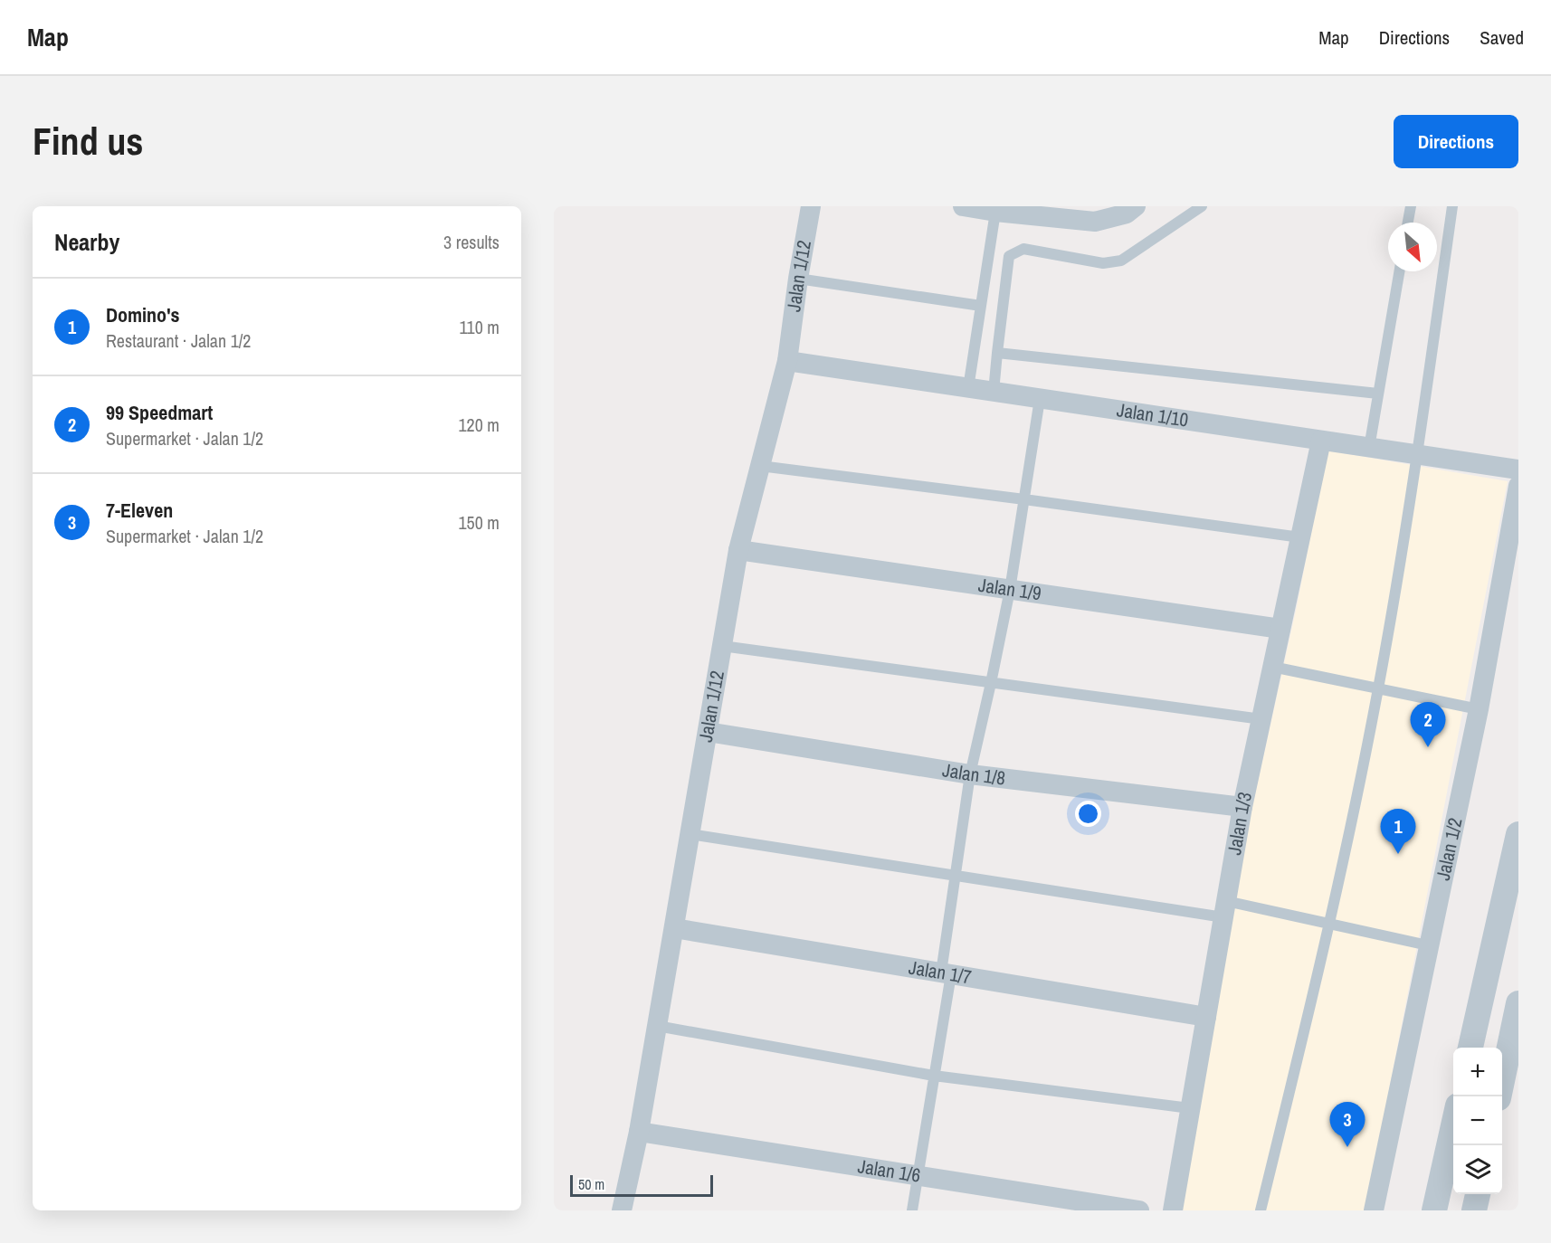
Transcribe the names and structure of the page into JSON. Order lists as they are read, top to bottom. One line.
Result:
{"streets":{"street":["Jalan 1/12","Jalan 1/10","Jalan 1/9","Jalan 1/8","Jalan 1/3","Jalan 1/2","Jalan 1/7","Jalan 1/6"]},"crossings":[["Jalan 1/12","Jalan 1/10"],["Jalan 1/12","Jalan 1/9"],["Jalan 1/12","Jalan 1/8"],["Jalan 1/12","Jalan 1/7"],["Jalan 1/12","Jalan 1/6"],["Jalan 1/10","Jalan 1/3"],["Jalan 1/9","Jalan 1/3"],["Jalan 1/8","Jalan 1/3"],["Jalan 1/3","Jalan 1/7"]],"scale_bar":"50 m","north":"bottom right","page":{"header":"Map","nav":["Map","Directions","Saved"],"buttons":"Directions","title":"Find us","heading":["Nearby","3 results"],"list":[{"mark":"1","name":"Domino's","note":"Restaurant · Jalan 1/2","value":"110 m"},{"mark":"2","name":"99 Speedmart","note":"Supermarket · Jalan 1/2","value":"120 m"},{"mark":"3","name":"7-Eleven","note":"Supermarket · Jalan 1/2","value":"150 m"}],"pins":["2","1","3"],"map_buttons":["+","−"],"scale":"50 m"}}
